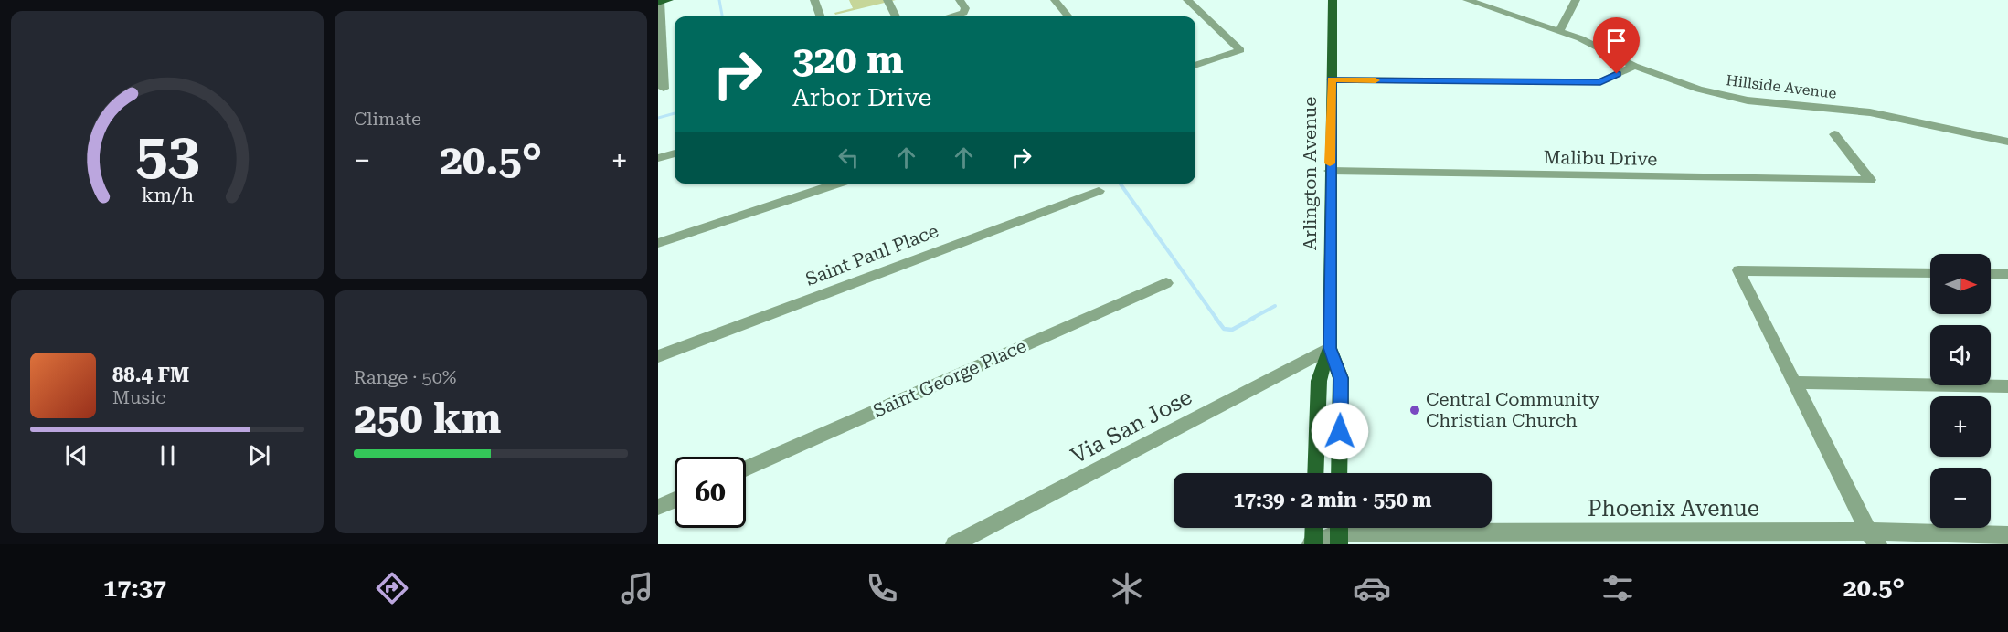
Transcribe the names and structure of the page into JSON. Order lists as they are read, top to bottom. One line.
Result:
{"streets":{"main road":["Arlington Avenue"],"street":["Hillside Avenue","Malibu Drive","Saint Paul Place","Saint George Place","Via San Jose","Phoenix Avenue"]},"crossings":[["Malibu Drive","Arlington Avenue"],["Arlington Avenue","Via San Jose"]],"places":["Central Community Christian Church"],"north":"right","page":{"tile":["Climate",["Range · 50%","250 km"]],"turn":["320 m","Arbor Drive"],"heat":["−","20.5°","+"],"map_buttons":["+","−"],"song":["88.4 FM","Music"],"limit":"60","trip":"17:39 · 2 min · 550 m","tabs":["17:37","20.5°"],"gauge":["53","km/h"]}}
